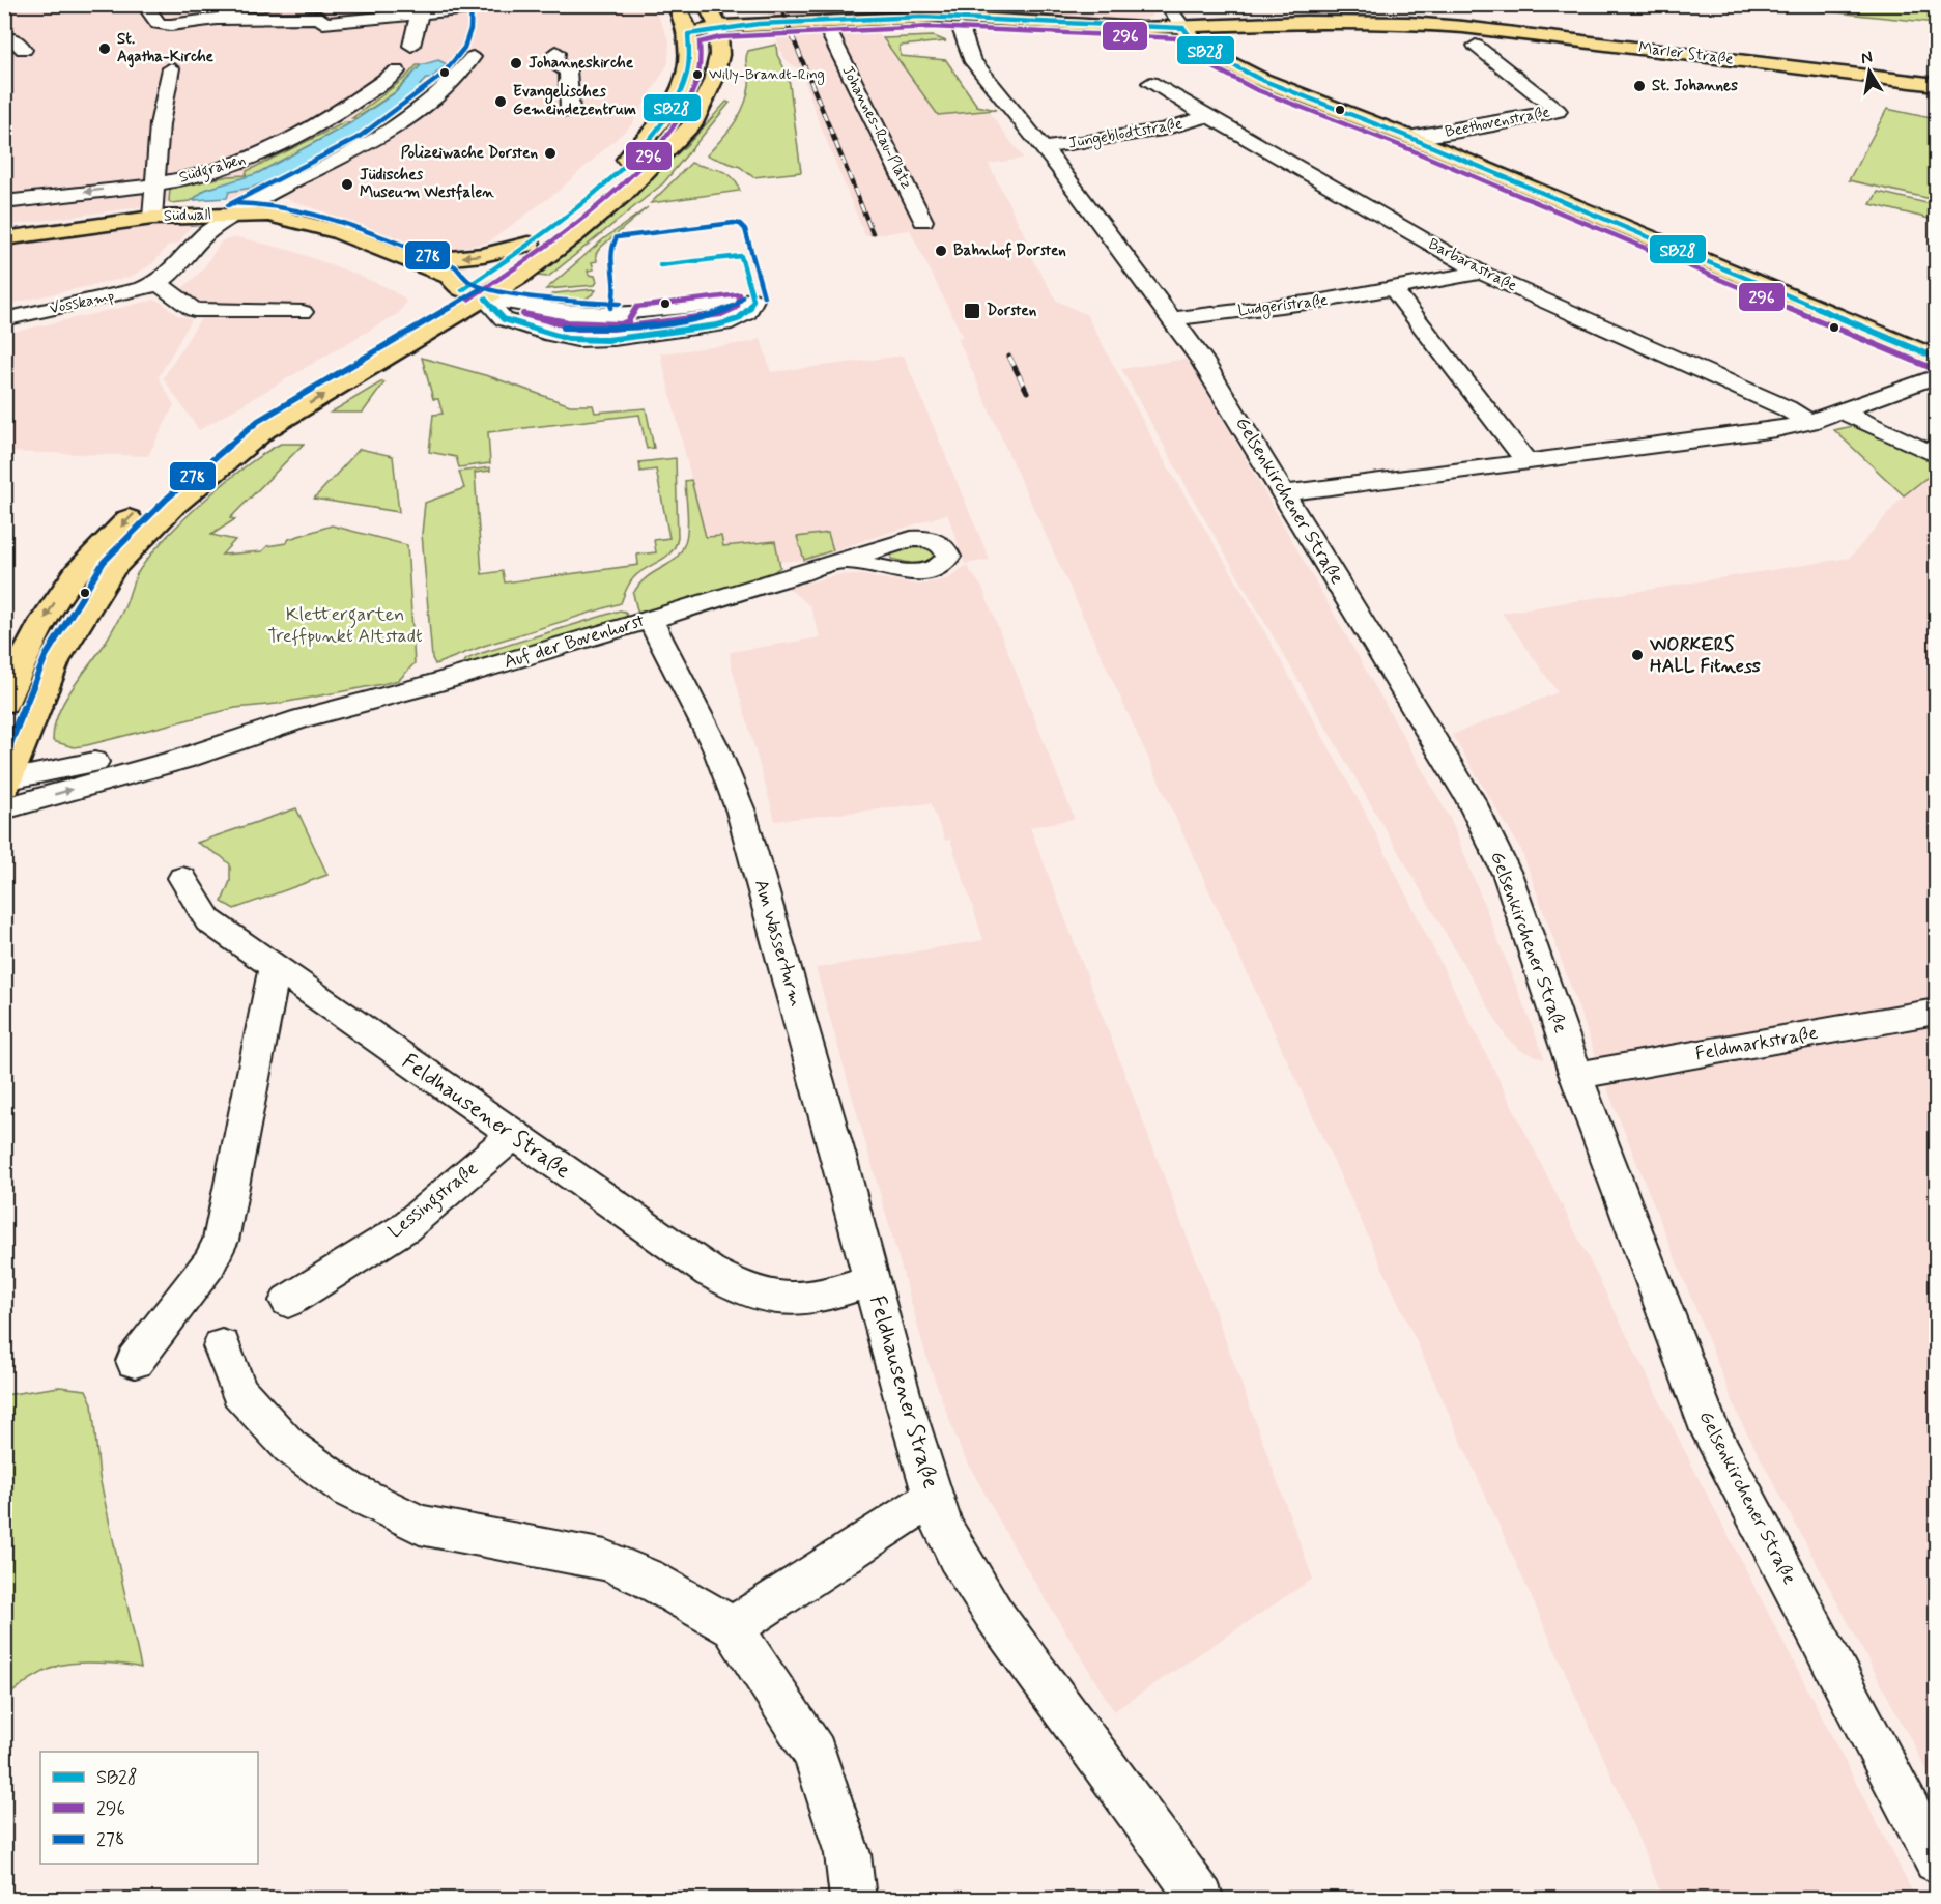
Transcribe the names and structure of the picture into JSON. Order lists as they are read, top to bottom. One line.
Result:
{"streets":{"main road":["Marler Straße","Südwall"],"street":["Beethovenstraße","Johannes-Rau-Platz","Jungeblodtstraße","Südgraben","Barbarastraße","Vosskamp","Ludgeristraße","Gelsenkirchener Straße","Auf der Bovenhorst","Am Wasserturm","Feldmarkstraße","Feldhausener Straße","Lessingstraße"]},"crossings":[["Jungeblodtstraße","Barbarastraße"],["Jungeblodtstraße","Gelsenkirchener Straße"],["Südwall","Vosskamp"],["Barbarastraße","Ludgeristraße"],["Ludgeristraße","Gelsenkirchener Straße"],["Gelsenkirchener Straße","Feldmarkstraße"],["Auf der Bovenhorst","Am Wasserturm"],["Am Wasserturm","Feldhausener Straße"],["Feldhausener Straße","Lessingstraße"]],"one_way":["Südgraben"],"parks":["Klettergarten Treffpunkt Altstadt"],"places":{"other":["St. Agatha-Kirche","Johanneskirche","Willy-Brandt-Ring","St. Johannes","Evangelisches Gemeindezentrum","Polizeiwache Dorsten","Jüdisches Museum Westfalen","Bahnhof Dorsten","WORKERS HALL Fitness"],"transit":["Dorsten"]},"lines":["transit line 278","transit line SB28","transit line 296"],"legend":["SB28","296","278"],"north":"top"}
